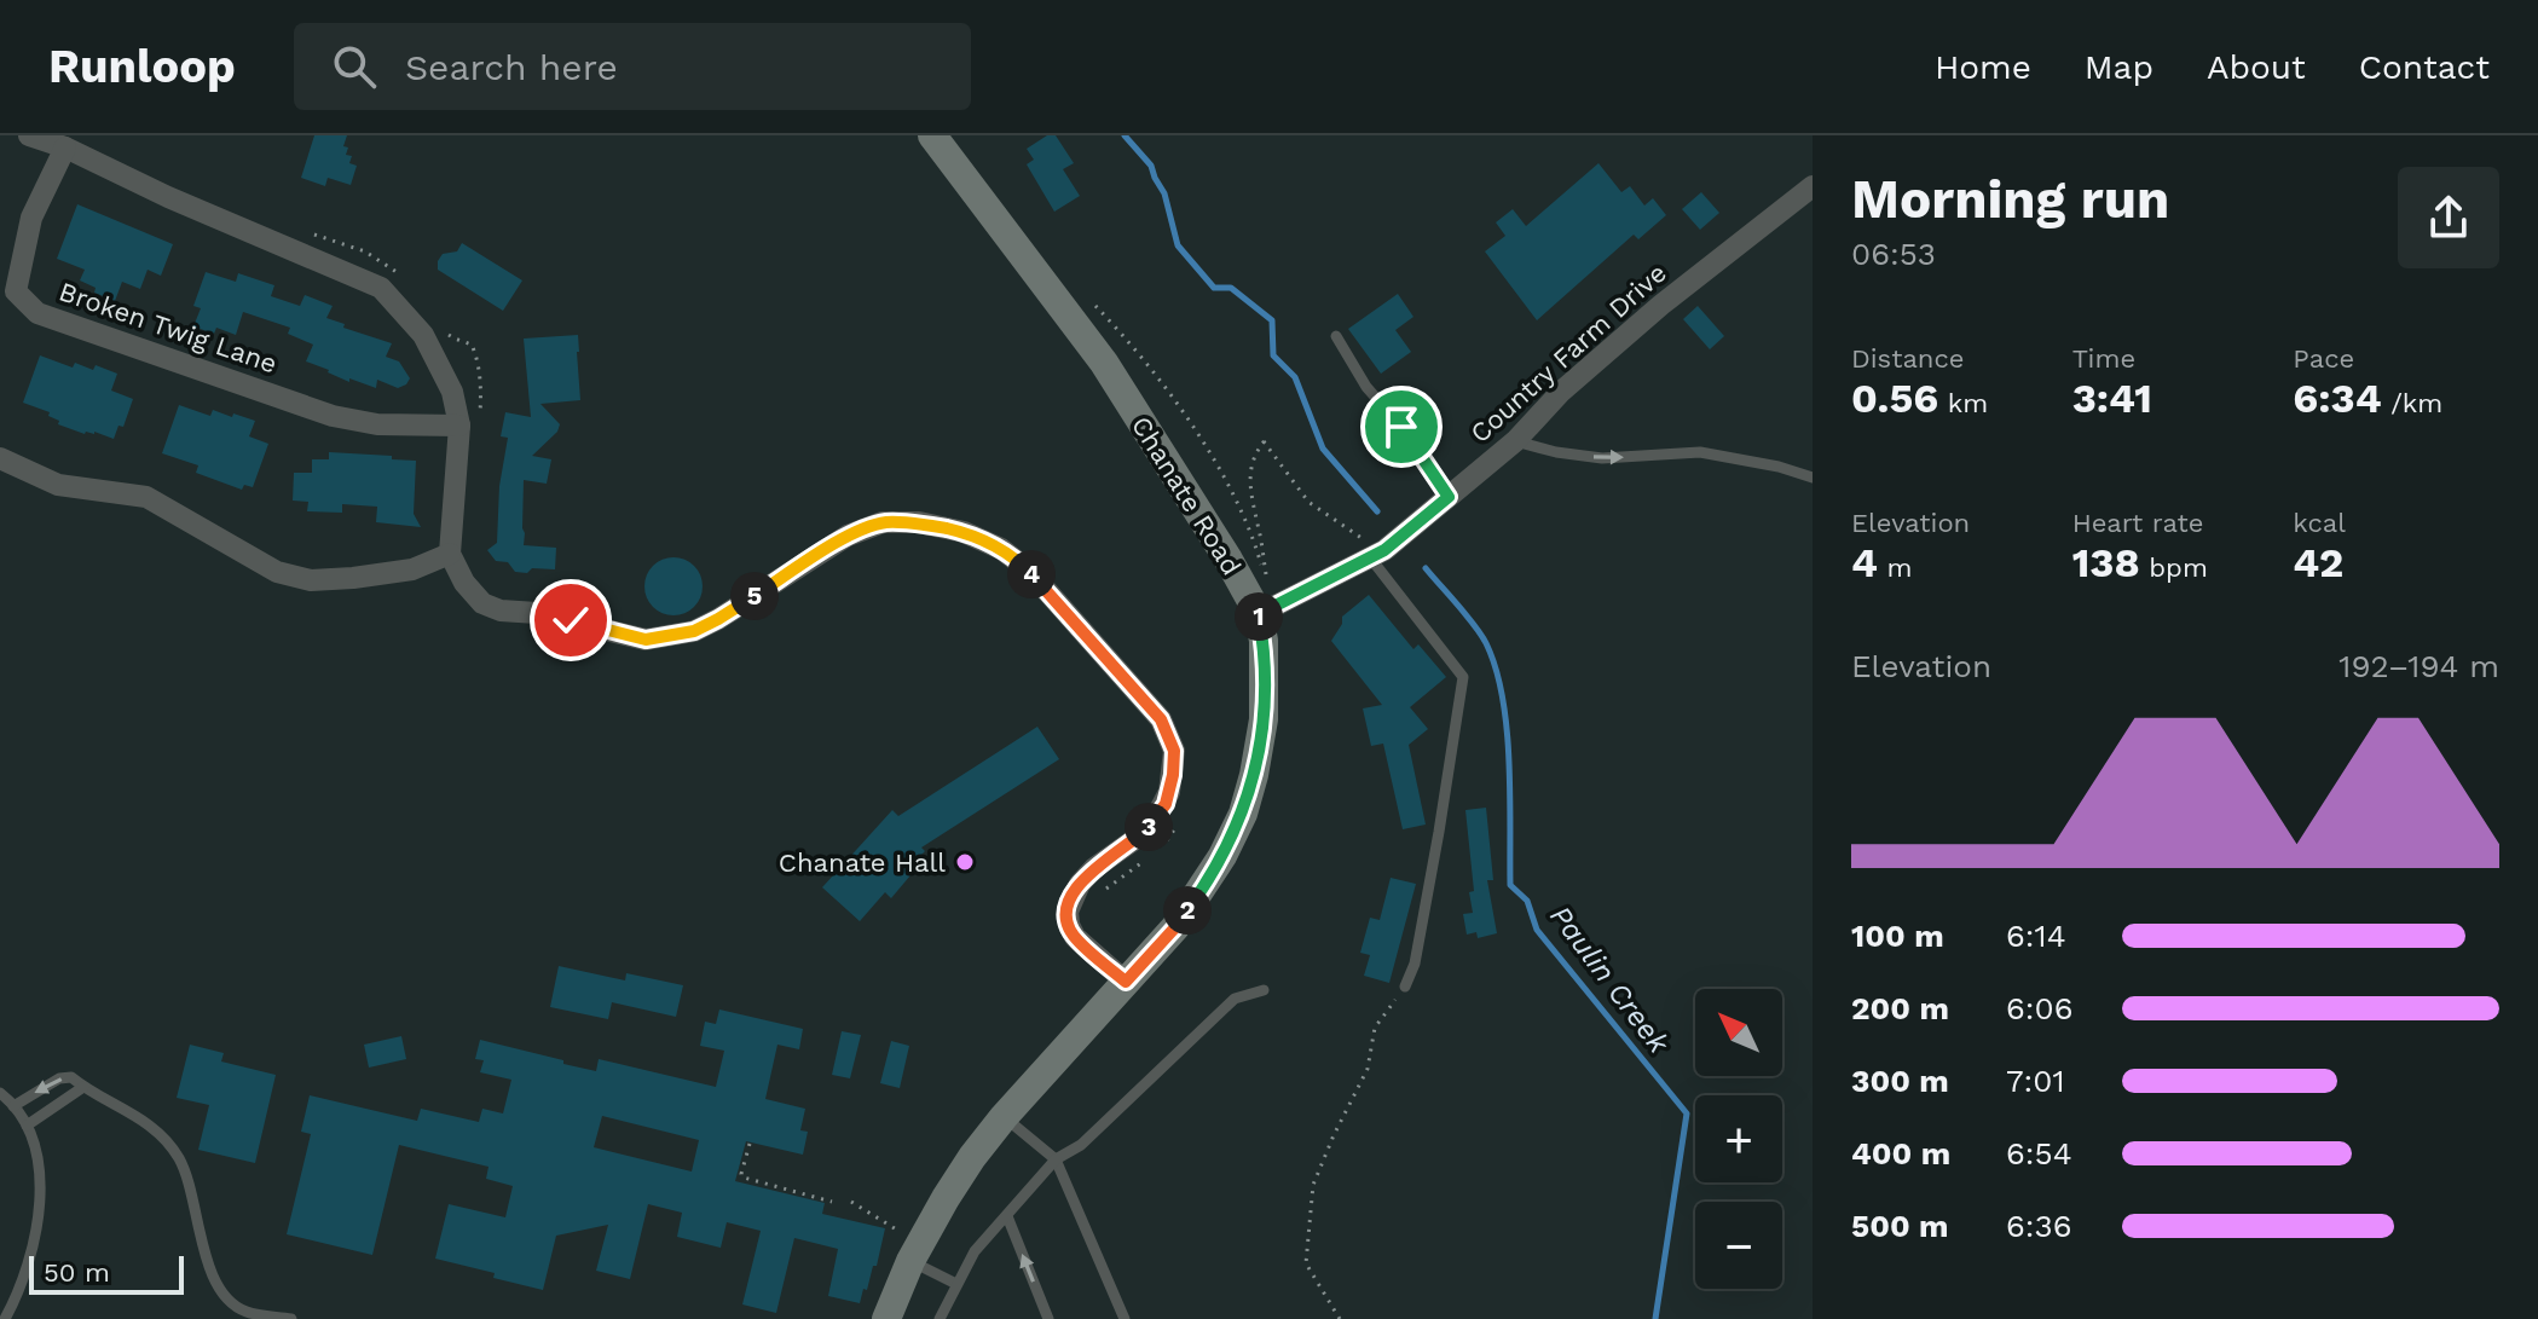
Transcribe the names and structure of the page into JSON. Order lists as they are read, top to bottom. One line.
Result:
{"streets":{"street":["Broken Twig Lane","Country Farm Drive","Chanate Road"]},"crossings":[["Country Farm Drive","Chanate Road"]],"water":["Paulin Creek"],"places":["Chanate Hall"],"scale_bar":"50 m","north":"top left","page":{"header":"Runloop","search":"Search here","nav":["Home","Map","About","Contact"],"heading":["Morning run","06:53"],"stats":[["Distance","0.56 km"],["Time","3:41"],["Pace","6:34 /km"],["Elevation","4 m"],["Heart rate","138 bpm"],["kcal","42"]],"pins":["4","5","1","3","2"],"chart":["Elevation","192–194 m"],"list":[{"name":"100 m","note":"6:14"},{"name":"200 m","note":"6:06"},{"name":"300 m","note":"7:01"},{"name":"400 m","note":"6:54"},{"name":"500 m","note":"6:36"}],"map_buttons":["+","−"],"scale":"50 m"}}
